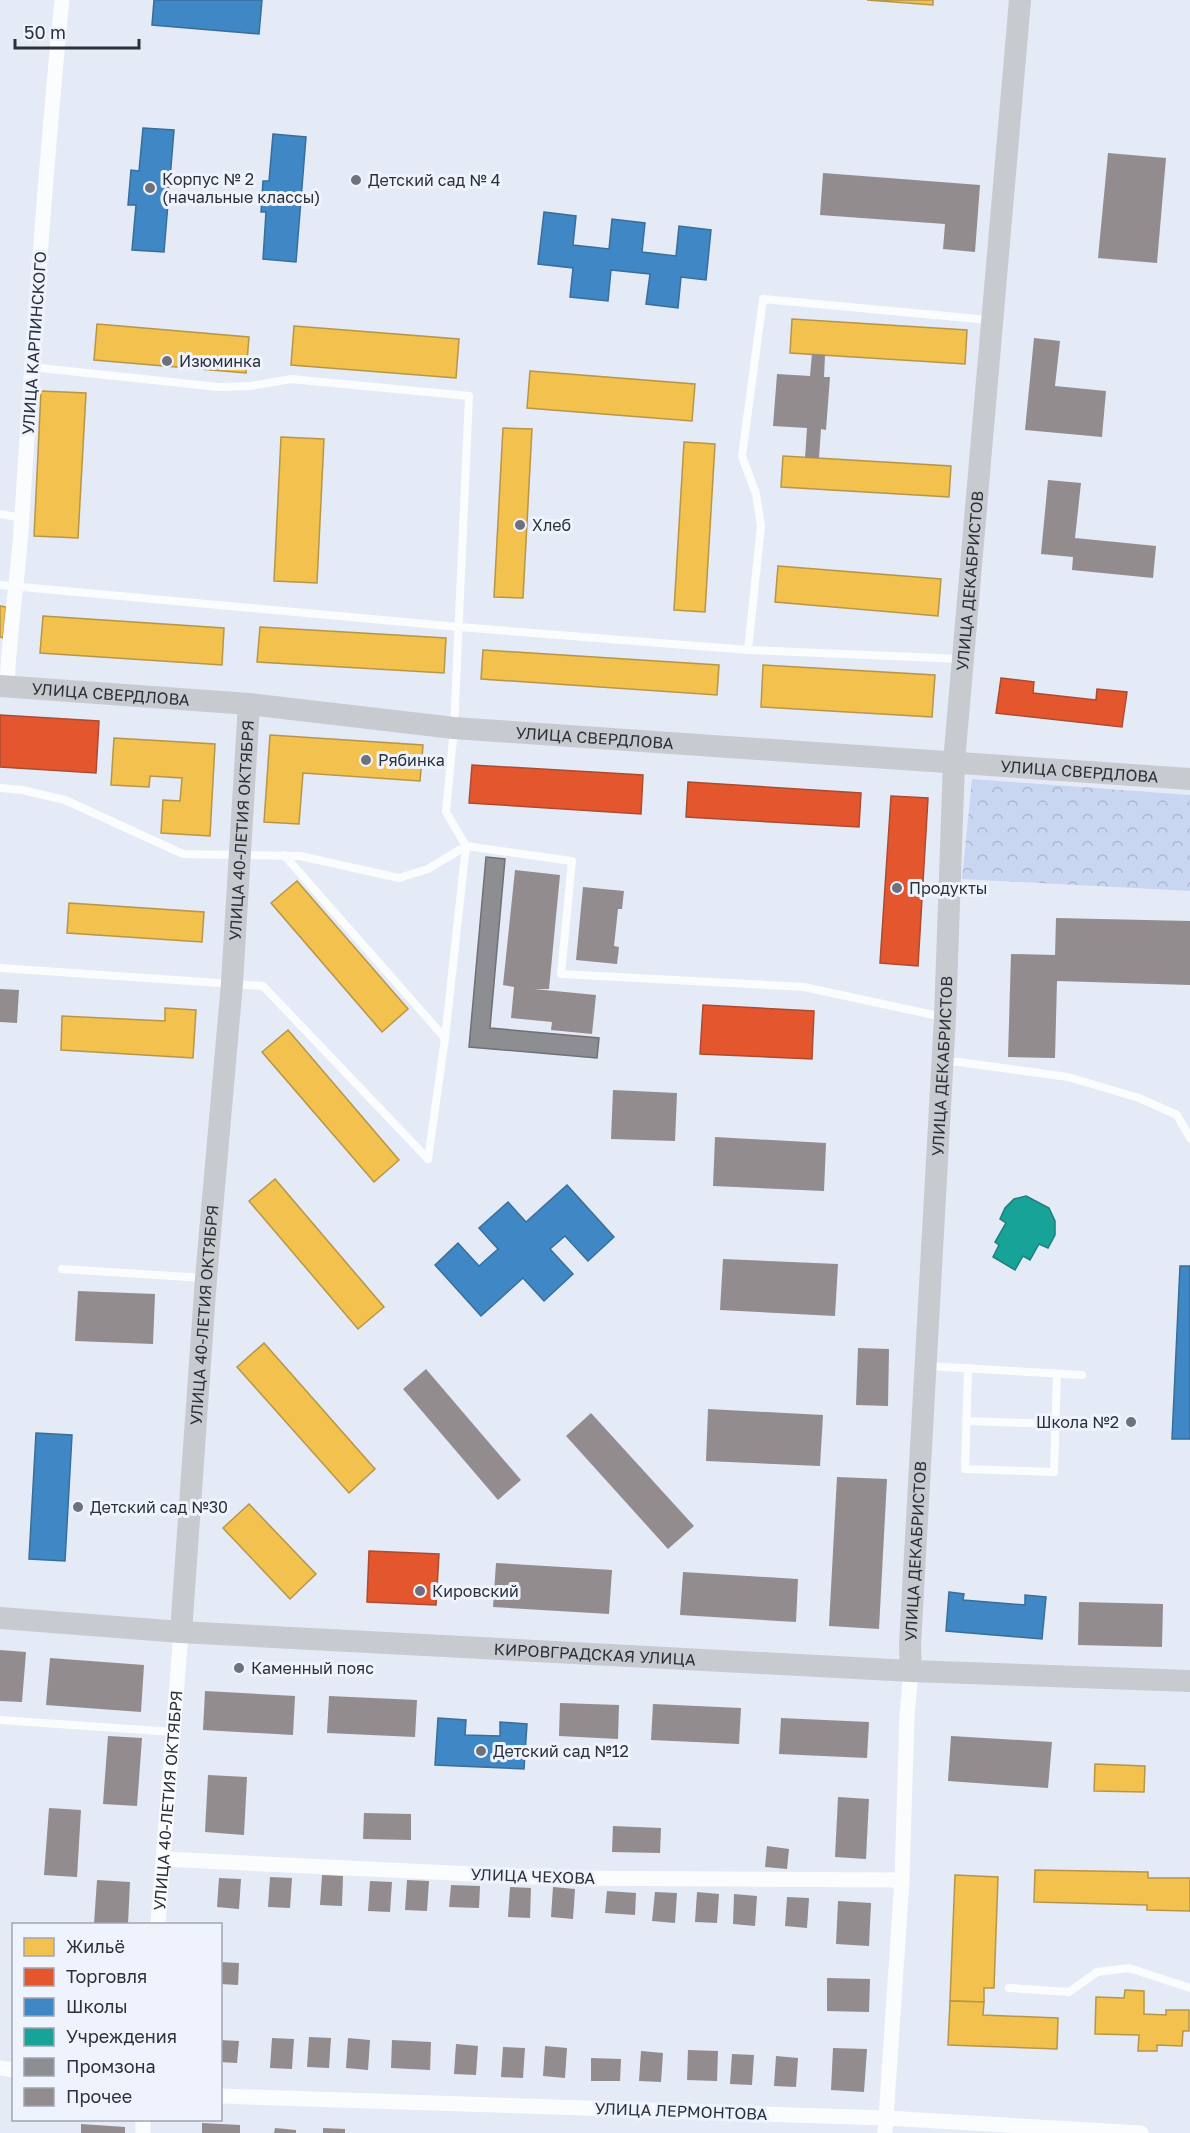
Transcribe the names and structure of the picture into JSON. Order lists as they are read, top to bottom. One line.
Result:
{"streets":{"street":["УЛИЦА КАРПИНСКОГО","УЛИЦА ДЕКАБРИСТОВ","УЛИЦА СВЕРДЛОВА","УЛИЦА 40-ЛЕТИЯ ОКТЯБРЯ","КИРОВГРАДСКАЯ УЛИЦА","УЛИЦА ЧЕХОВА","УЛИЦА ЛЕРМОНТОВА"]},"crossings":[["УЛИЦА КАРПИНСКОГО","УЛИЦА СВЕРДЛОВА"],["УЛИЦА ДЕКАБРИСТОВ","УЛИЦА СВЕРДЛОВА"],["УЛИЦА ДЕКАБРИСТОВ","КИРОВГРАДСКАЯ УЛИЦА"],["УЛИЦА ДЕКАБРИСТОВ","УЛИЦА ЧЕХОВА"],["УЛИЦА ДЕКАБРИСТОВ","УЛИЦА ЛЕРМОНТОВА"],["УЛИЦА СВЕРДЛОВА","УЛИЦА 40-ЛЕТИЯ ОКТЯБРЯ"],["УЛИЦА 40-ЛЕТИЯ ОКТЯБРЯ","КИРОВГРАДСКАЯ УЛИЦА"],["УЛИЦА 40-ЛЕТИЯ ОКТЯБРЯ","УЛИЦА ЧЕХОВА"]],"places":["Детский сад № 4","Корпус № 2 (начальные классы)","Изюминка","Хлеб","Рябинка","Продукты","Школа №2","Детский сад №30","Кировский","Каменный пояс","Детский сад №12"],"legend":["Жильё","Торговля","Школы","Учреждения","Промзона","Прочее"],"scale_bar":"50 m"}
